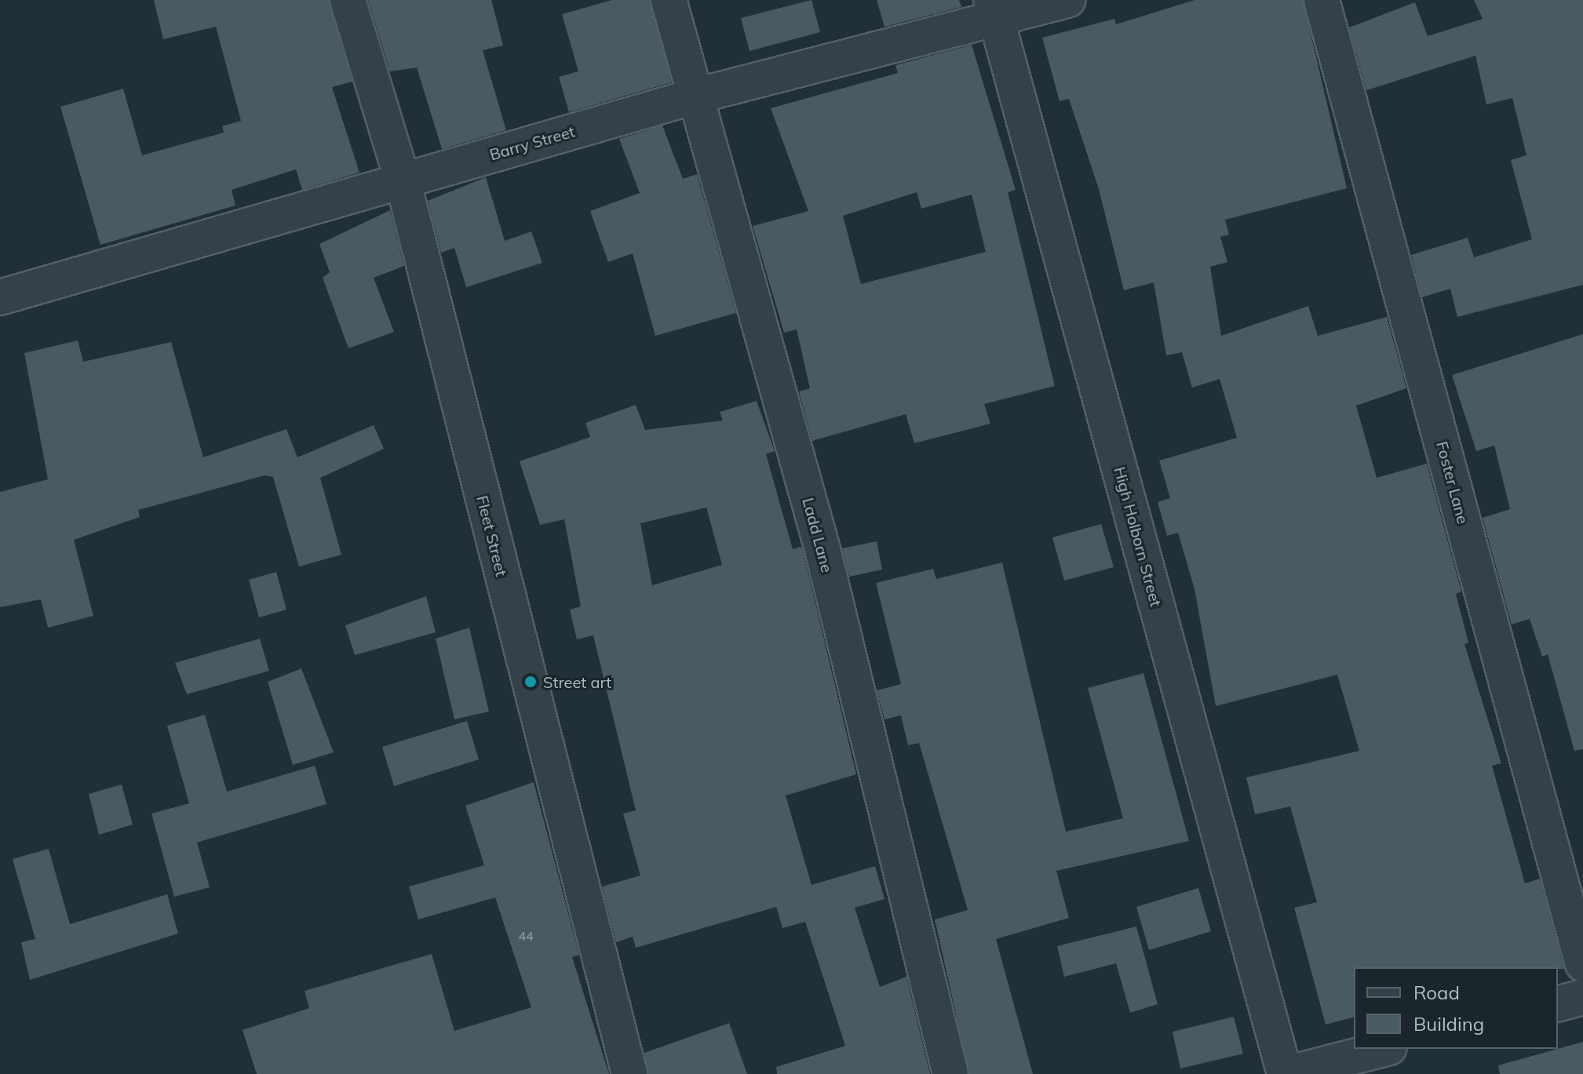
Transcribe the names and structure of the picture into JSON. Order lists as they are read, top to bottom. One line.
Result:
{"streets":{"street":["Barry Street","Foster Lane","Ladd Lane","Fleet Street","High Holborn Street"]},"crossings":[["Barry Street","Ladd Lane"],["Barry Street","Fleet Street"],["Barry Street","High Holborn Street"]],"places":["Street art"],"house_numbers":["44"],"legend":["Road","Building"]}
